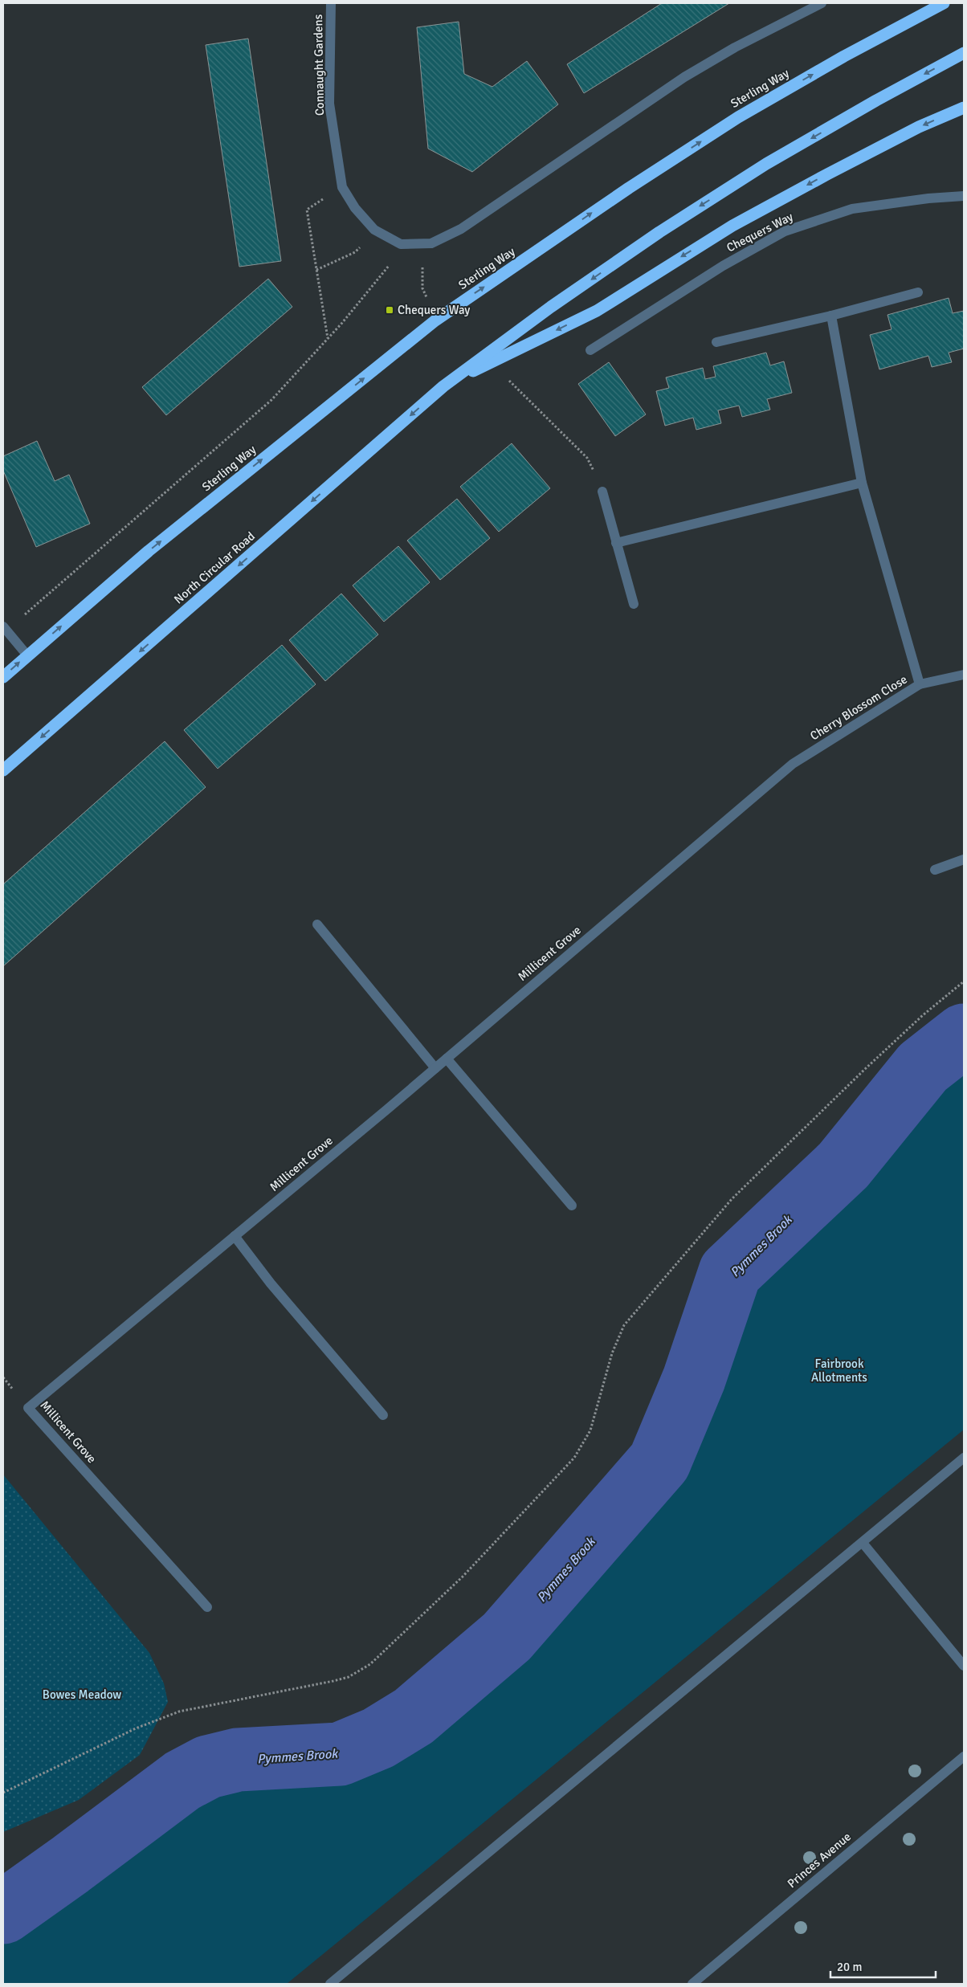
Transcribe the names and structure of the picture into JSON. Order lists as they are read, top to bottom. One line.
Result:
{"streets":{"highway":["Sterling Way","North Circular Road"],"street":["Connaught Gardens","Chequers Way","Cherry Blossom Close","Millicent Grove","Princes Avenue"]},"crossings":[["Cherry Blossom Close","Millicent Grove"]],"one_way":["North Circular Road"],"water":["Pymmes Brook"],"parks":["Fairbrook Allotments","Bowes Meadow"],"places":{"transit":["Chequers Way"]},"scale_bar":"20 m"}
